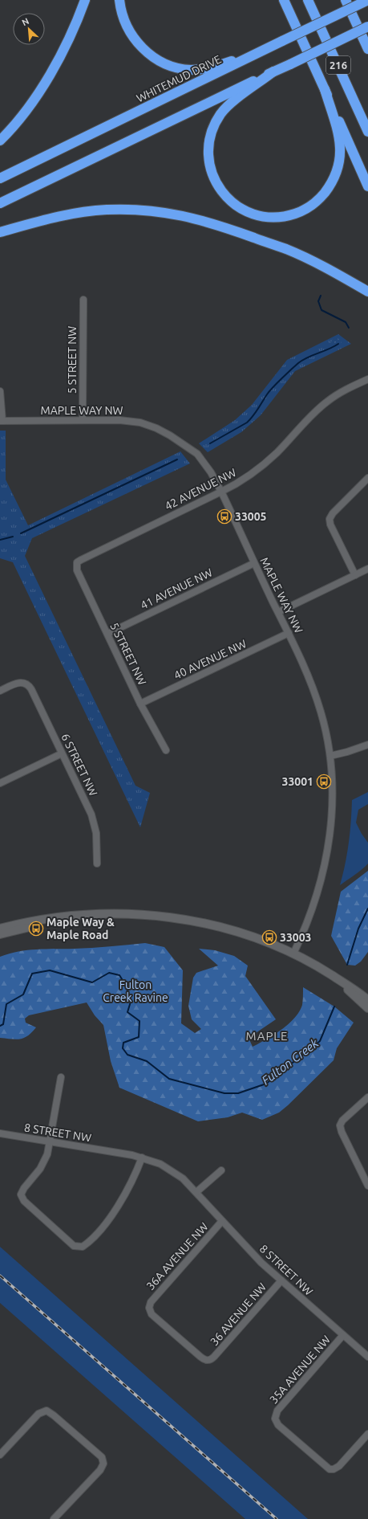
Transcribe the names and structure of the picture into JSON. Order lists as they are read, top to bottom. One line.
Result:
{"streets":{"highway":["216","WHITEMUD DRIVE"],"street":["5 STREET NW","MAPLE WAY NW","42 AVENUE NW","41 AVENUE NW","40 AVENUE NW","6 STREET NW","8 STREET NW","36A AVENUE NW","36 AVENUE NW","35A AVENUE NW"]},"crossings":[["5 STREET NW","MAPLE WAY NW"],["5 STREET NW","42 AVENUE NW"],["5 STREET NW","41 AVENUE NW"],["5 STREET NW","40 AVENUE NW"],["MAPLE WAY NW","42 AVENUE NW"],["MAPLE WAY NW","41 AVENUE NW"],["MAPLE WAY NW","40 AVENUE NW"],["8 STREET NW","36A AVENUE NW"],["8 STREET NW","36 AVENUE NW"],["8 STREET NW","35A AVENUE NW"],["36A AVENUE NW","36 AVENUE NW"]],"districts":["MAPLE"],"water":["Fulton Creek"],"parks":["Fulton Creek Ravine"],"places":{"bus stop":["33005","33001","Maple Way & Maple Road","33003"]},"north":"top left"}
